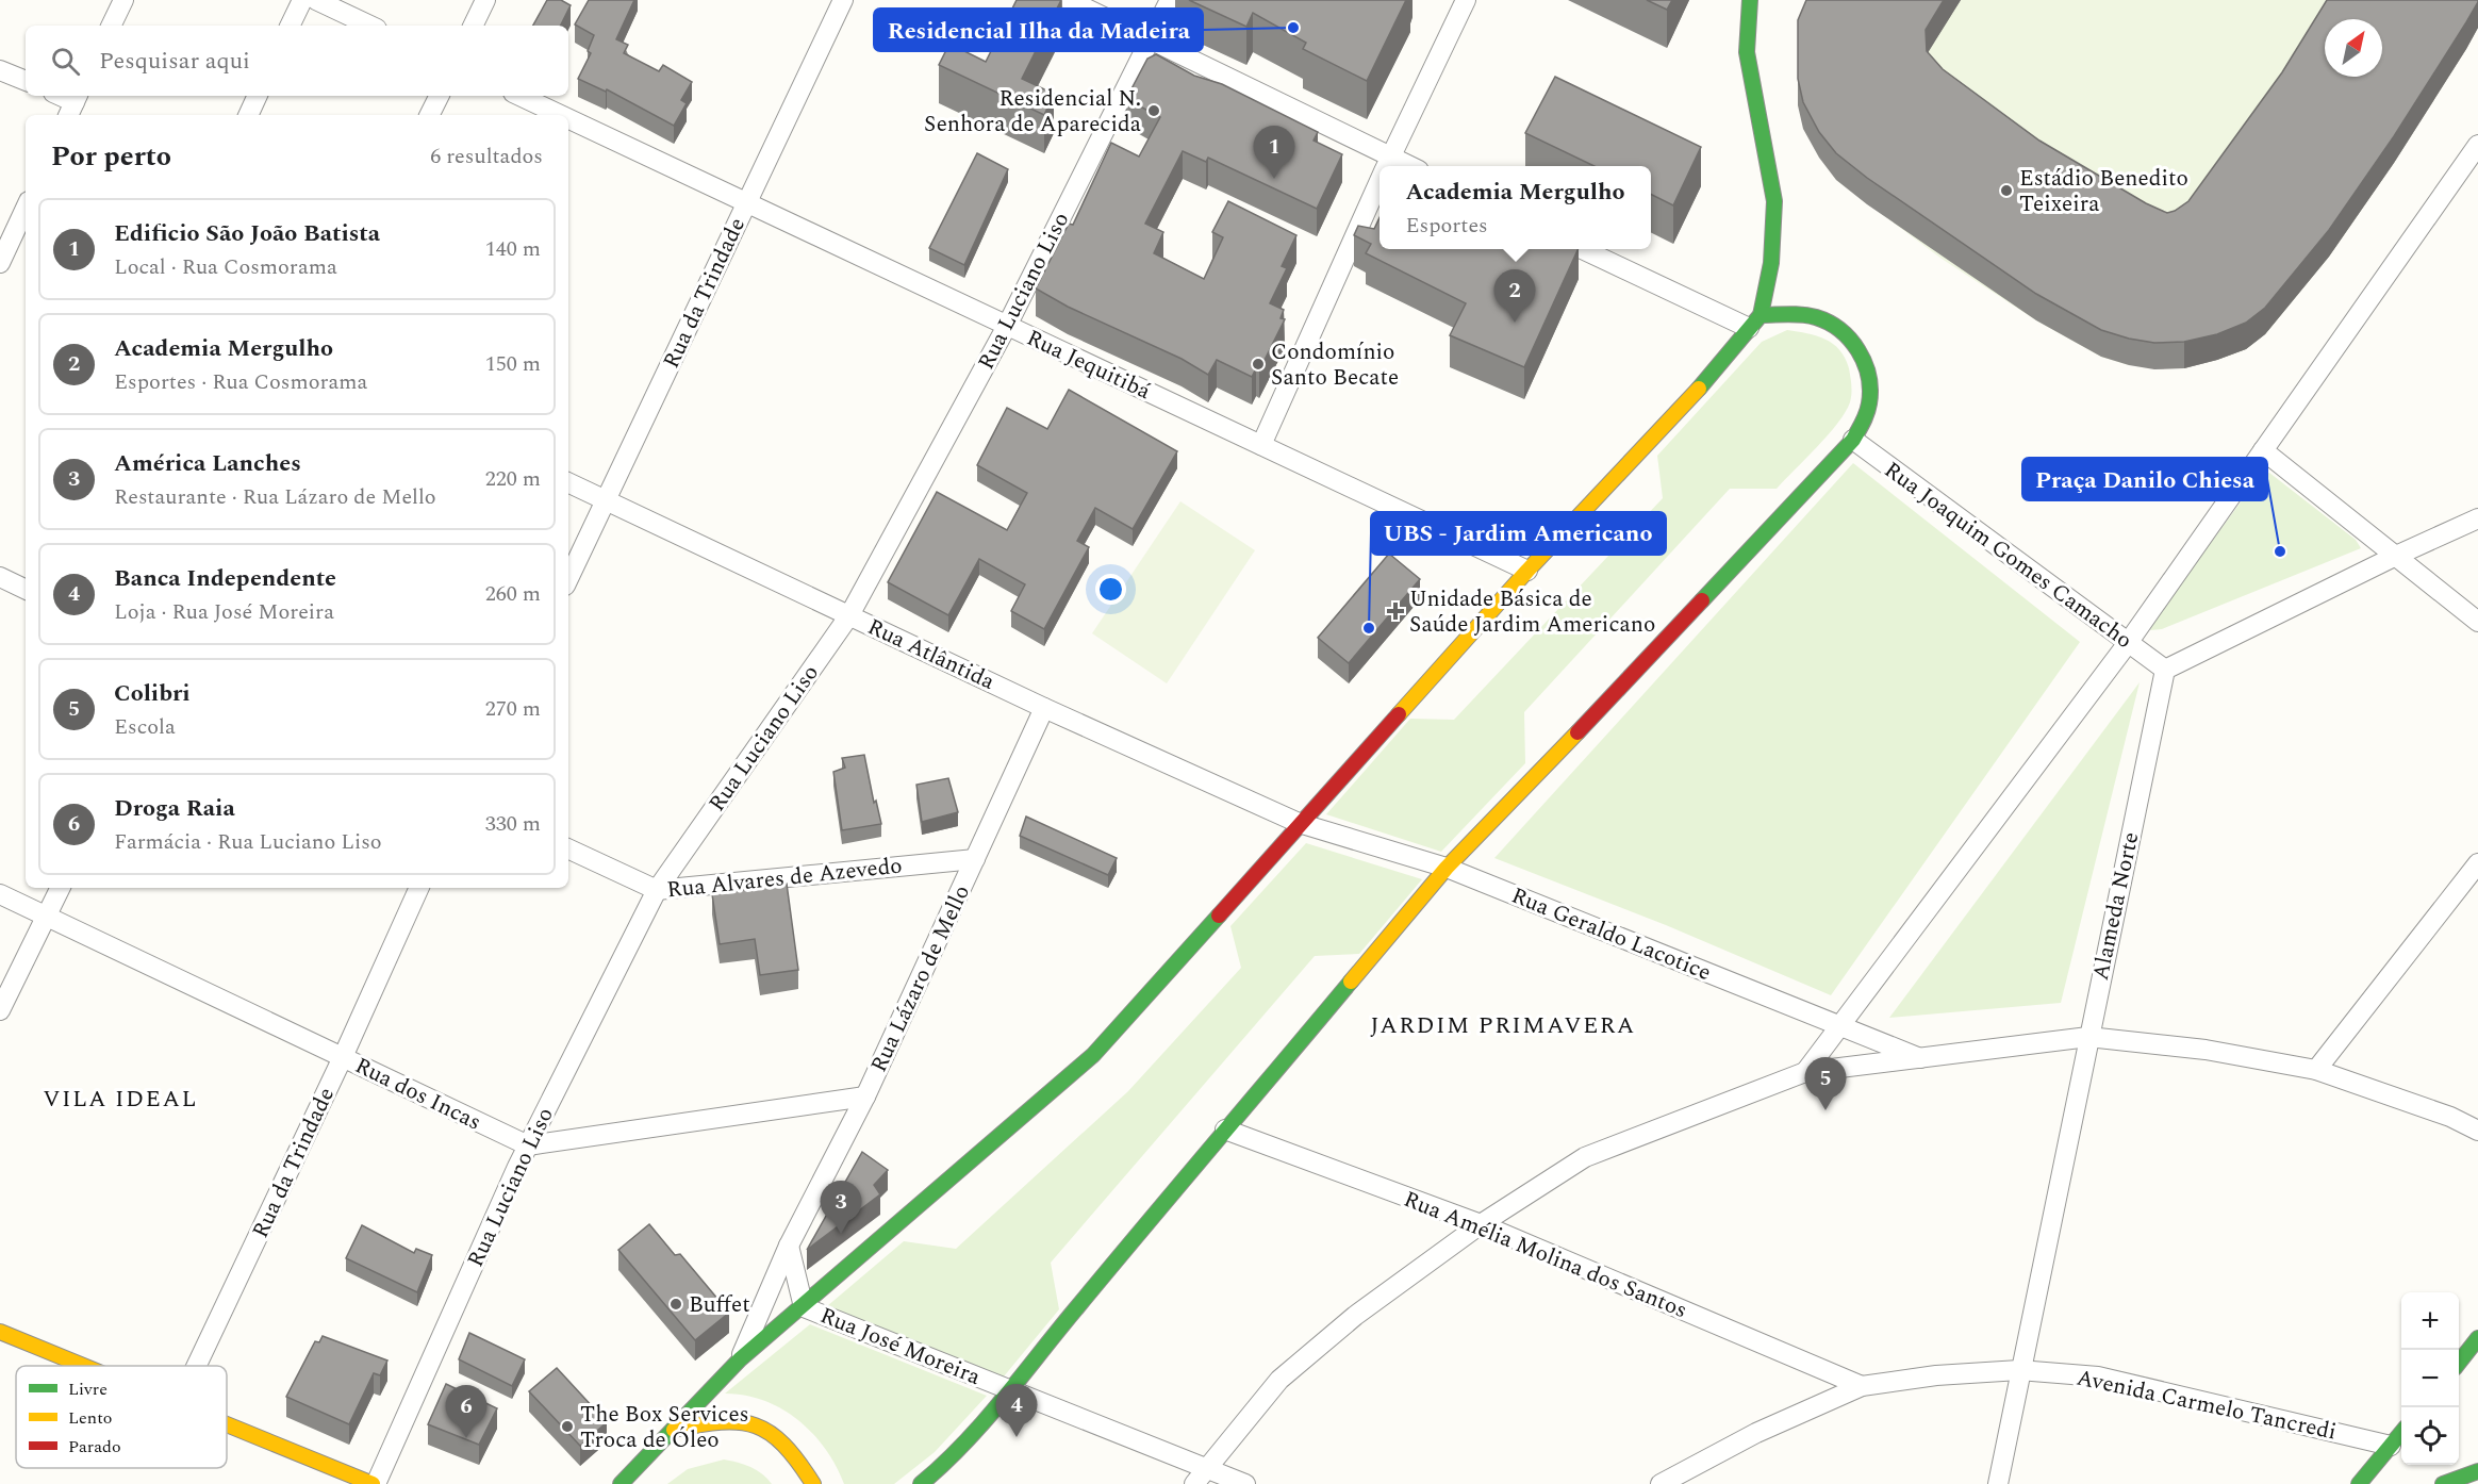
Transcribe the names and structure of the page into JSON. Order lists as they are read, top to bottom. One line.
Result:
{"streets":{"street":["Rua Luciano Liso","Rua da Trindade","Rua Jequitibá","Rua Joaquim Gomes Camacho","Rua Atlântida","Rua Alvares de Azevedo","Alameda Norte","Rua Geraldo Lacotice","Rua Lázaro de Mello","Rua dos Incas","Rua Amélia Molina dos Santos","Rua José Moreira","Avenida Carmelo Tancredi"]},"crossings":[["Rua Luciano Liso","Rua Jequitibá"],["Rua Luciano Liso","Rua Atlântida"],["Rua Luciano Liso","Rua Alvares de Azevedo"],["Rua Luciano Liso","Rua dos Incas"],["Rua da Trindade","Rua Jequitibá"],["Rua da Trindade","Rua Atlântida"],["Rua da Trindade","Rua dos Incas"],["Rua Joaquim Gomes Camacho","Alameda Norte"],["Rua Atlântida","Rua Geraldo Lacotice"],["Rua Atlântida","Rua Lázaro de Mello"],["Rua Alvares de Azevedo","Rua Lázaro de Mello"],["Alameda Norte","Avenida Carmelo Tancredi"],["Rua Amélia Molina dos Santos","Avenida Carmelo Tancredi"]],"districts":["JARDIM PRIMAVERA","VILA IDEAL"],"places":{"other":["Residencial Ilha da Madeira","Residencial N. Senhora de Aparecida","Estádio Benedito Teixeira","Condomínio Santo Becate","Praça Danilo Chiesa","UBS - Jardim Americano","Buffet","The Box Services Troca de Óleo"],"health":["Unidade Básica de Saúde Jardim Americano"]},"legend":["Livre","Lento","Parado"],"north":"top right","page":{"search":"Pesquisar aqui","heading":["Por perto","6 resultados"],"pins":["1","2","5","3","4","6"],"popup":["Academia Mergulho","Esportes"],"list":[{"mark":"1","name":"Edificio São João Batista","note":"Local · Rua Cosmorama","value":"140 m"},{"mark":"2","name":"Academia Mergulho","note":"Esportes · Rua Cosmorama","value":"150 m"},{"mark":"3","name":"América Lanches","note":"Restaurante · Rua Lázaro de Mello","value":"220 m"},{"mark":"4","name":"Banca Independente","note":"Loja · Rua José Moreira","value":"260 m"},{"mark":"5","name":"Colibri","note":"Escola","value":"270 m"},{"mark":"6","name":"Droga Raia","note":"Farmácia · Rua Luciano Liso","value":"330 m"}],"map_buttons":["+","−"]}}
